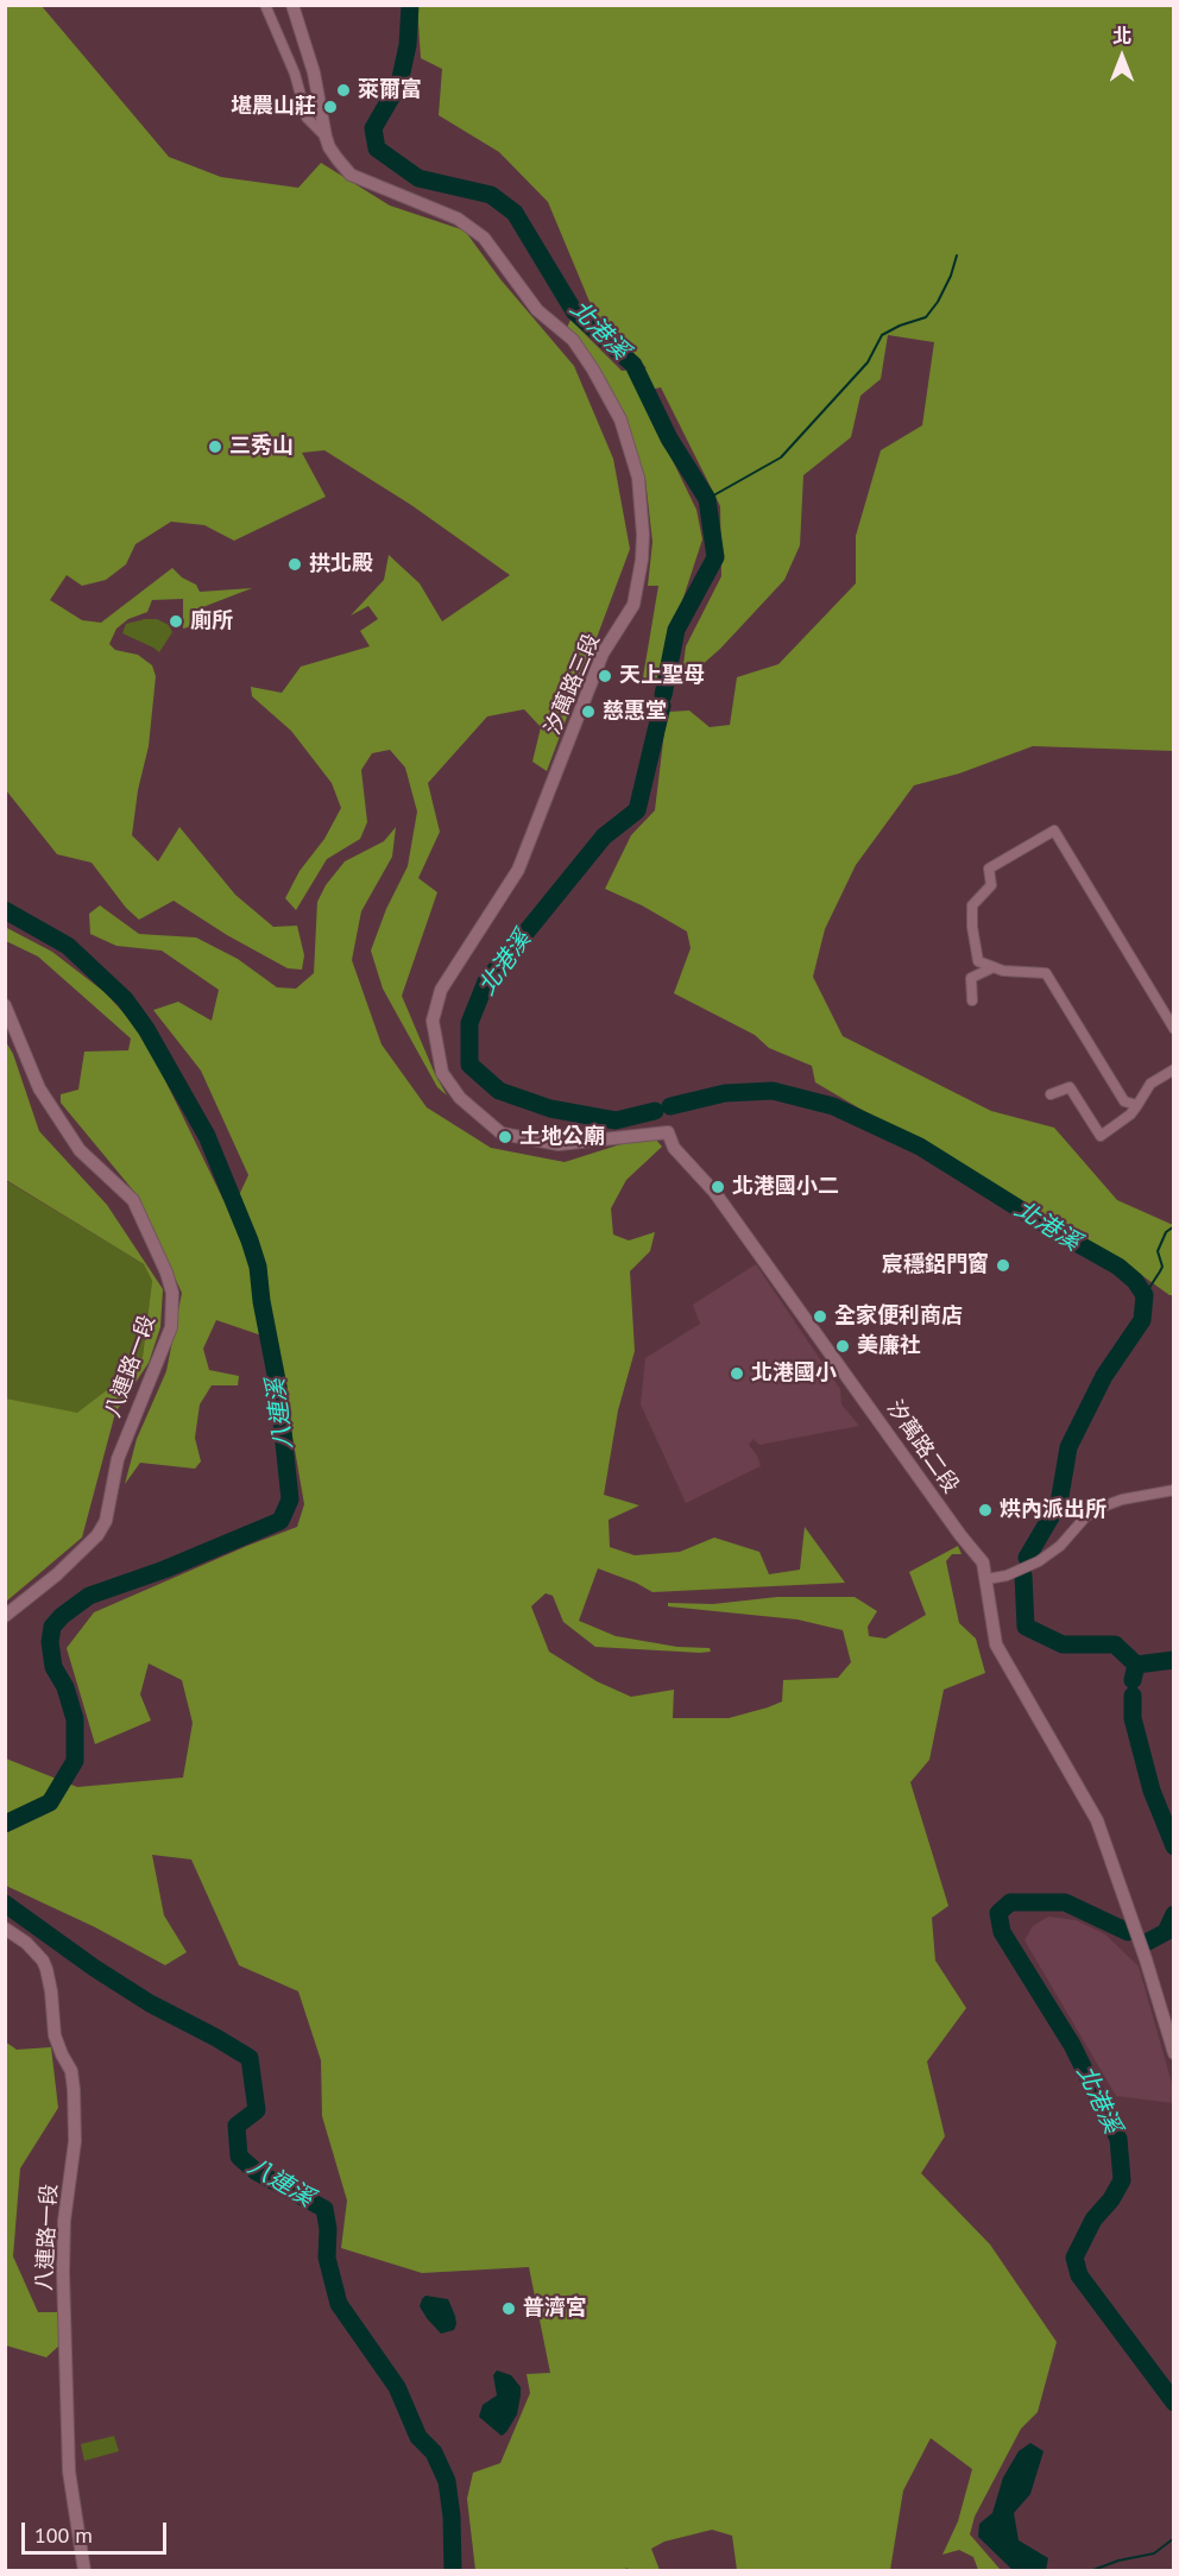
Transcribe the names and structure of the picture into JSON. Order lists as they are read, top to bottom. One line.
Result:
{"streets":{"street":["汐萬路三段","八連路一段","汐萬路二段"]},"crossings":[["汐萬路三段","汐萬路二段"]],"water":["北港溪","八連溪"],"places":["萊爾富","堪農山莊","三秀山","拱北殿","廁所","天上聖母","慈惠堂","土地公廟","北港國小二","宸穩鋁門窗","全家便利商店","美廉社","北港國小","烘內派出所","普濟宮"],"scale_bar":"100 m","north":"top"}
